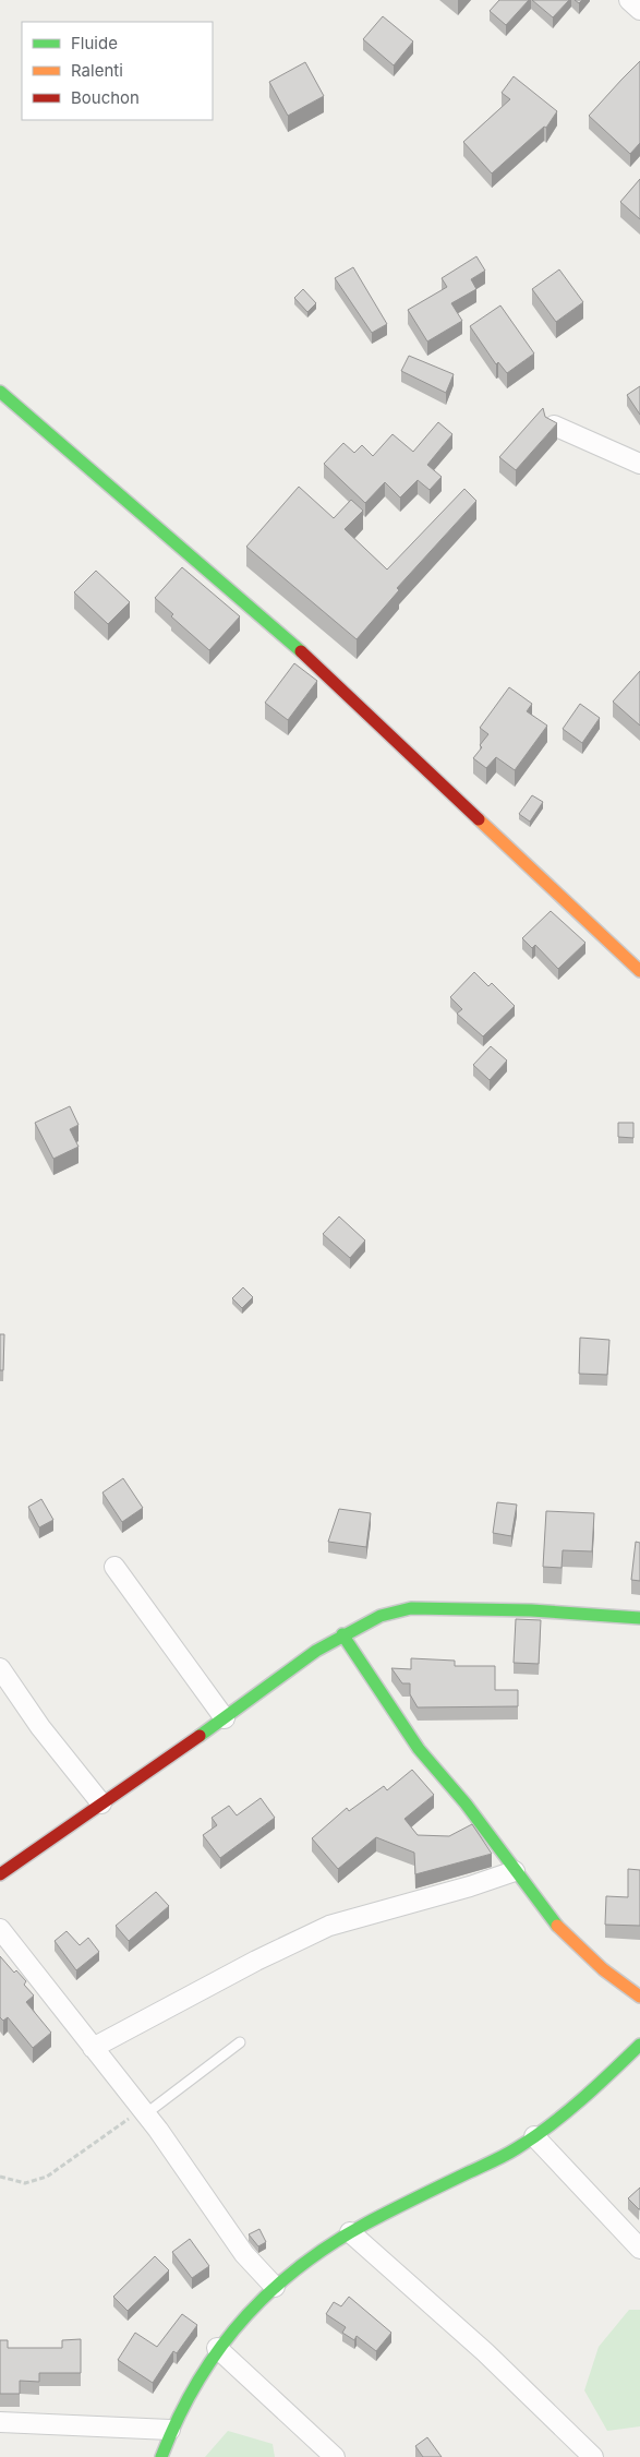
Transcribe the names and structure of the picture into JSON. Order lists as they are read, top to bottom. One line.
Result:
{"legend":["Fluide","Ralenti","Bouchon"]}
